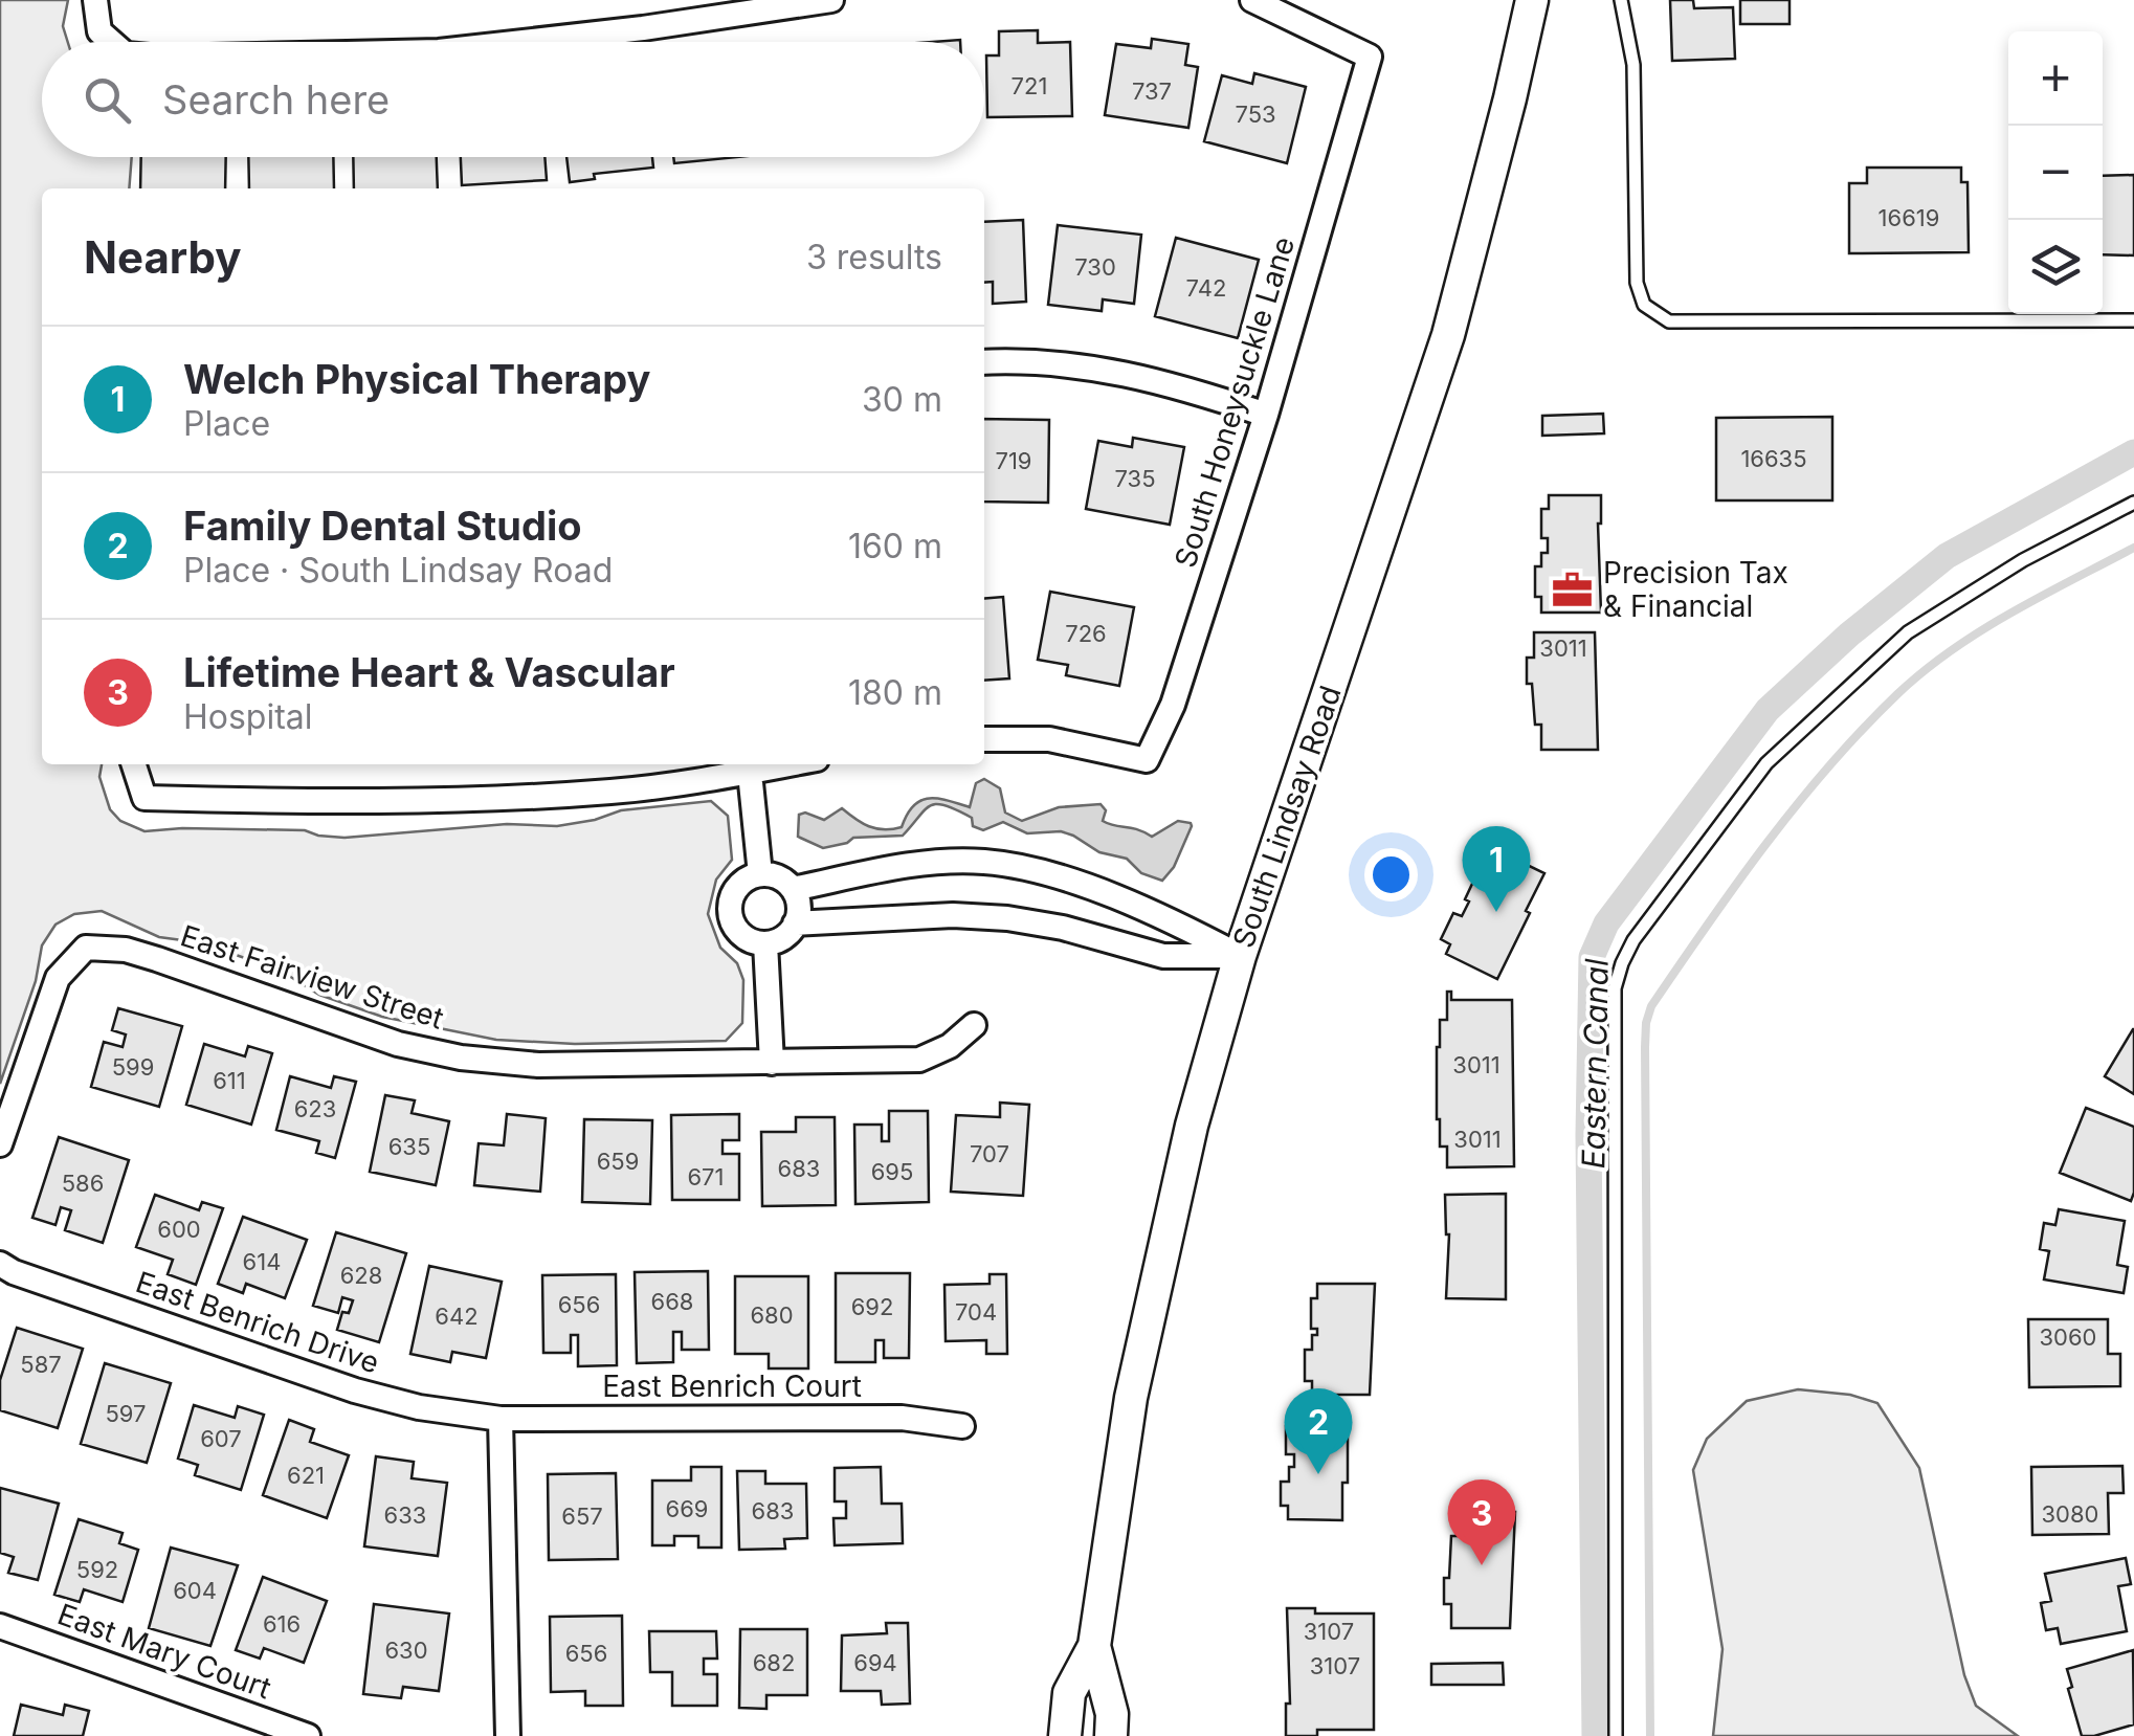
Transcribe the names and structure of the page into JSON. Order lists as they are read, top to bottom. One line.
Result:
{"streets":{"main road":["South Lindsay Road"],"street":["South Honeysuckle Lane","East Fairview Street","East Benrich Drive","East Benrich Court","East Mary Court"]},"crossings":[["East Benrich Drive","East Benrich Court"]],"water":["Eastern Canal"],"places":{"office":["Precision Tax & Financial"]},"house_numbers":["721","737","753","16619","730","742","16635","719","735","726","3011","3011","599","611","623","3011","635","707","659","683","695","671","586","600","614","628","668","656","692","704","680","642","3060","587","597","607","621","669","683","3080","633","657","592","604","616","3107","630","656","682","694","3107"],"page":{"map_buttons":["+","−"],"search":"Search here","heading":["Nearby","3 results"],"list":[{"mark":"1","name":"Welch Physical Therapy","note":"Place","value":"30 m"},{"mark":"2","name":"Family Dental Studio","note":"Place · South Lindsay Road","value":"160 m"},{"mark":"3","name":"Lifetime Heart & Vascular","note":"Hospital","value":"180 m"}],"pins":["1","2","3"]}}
